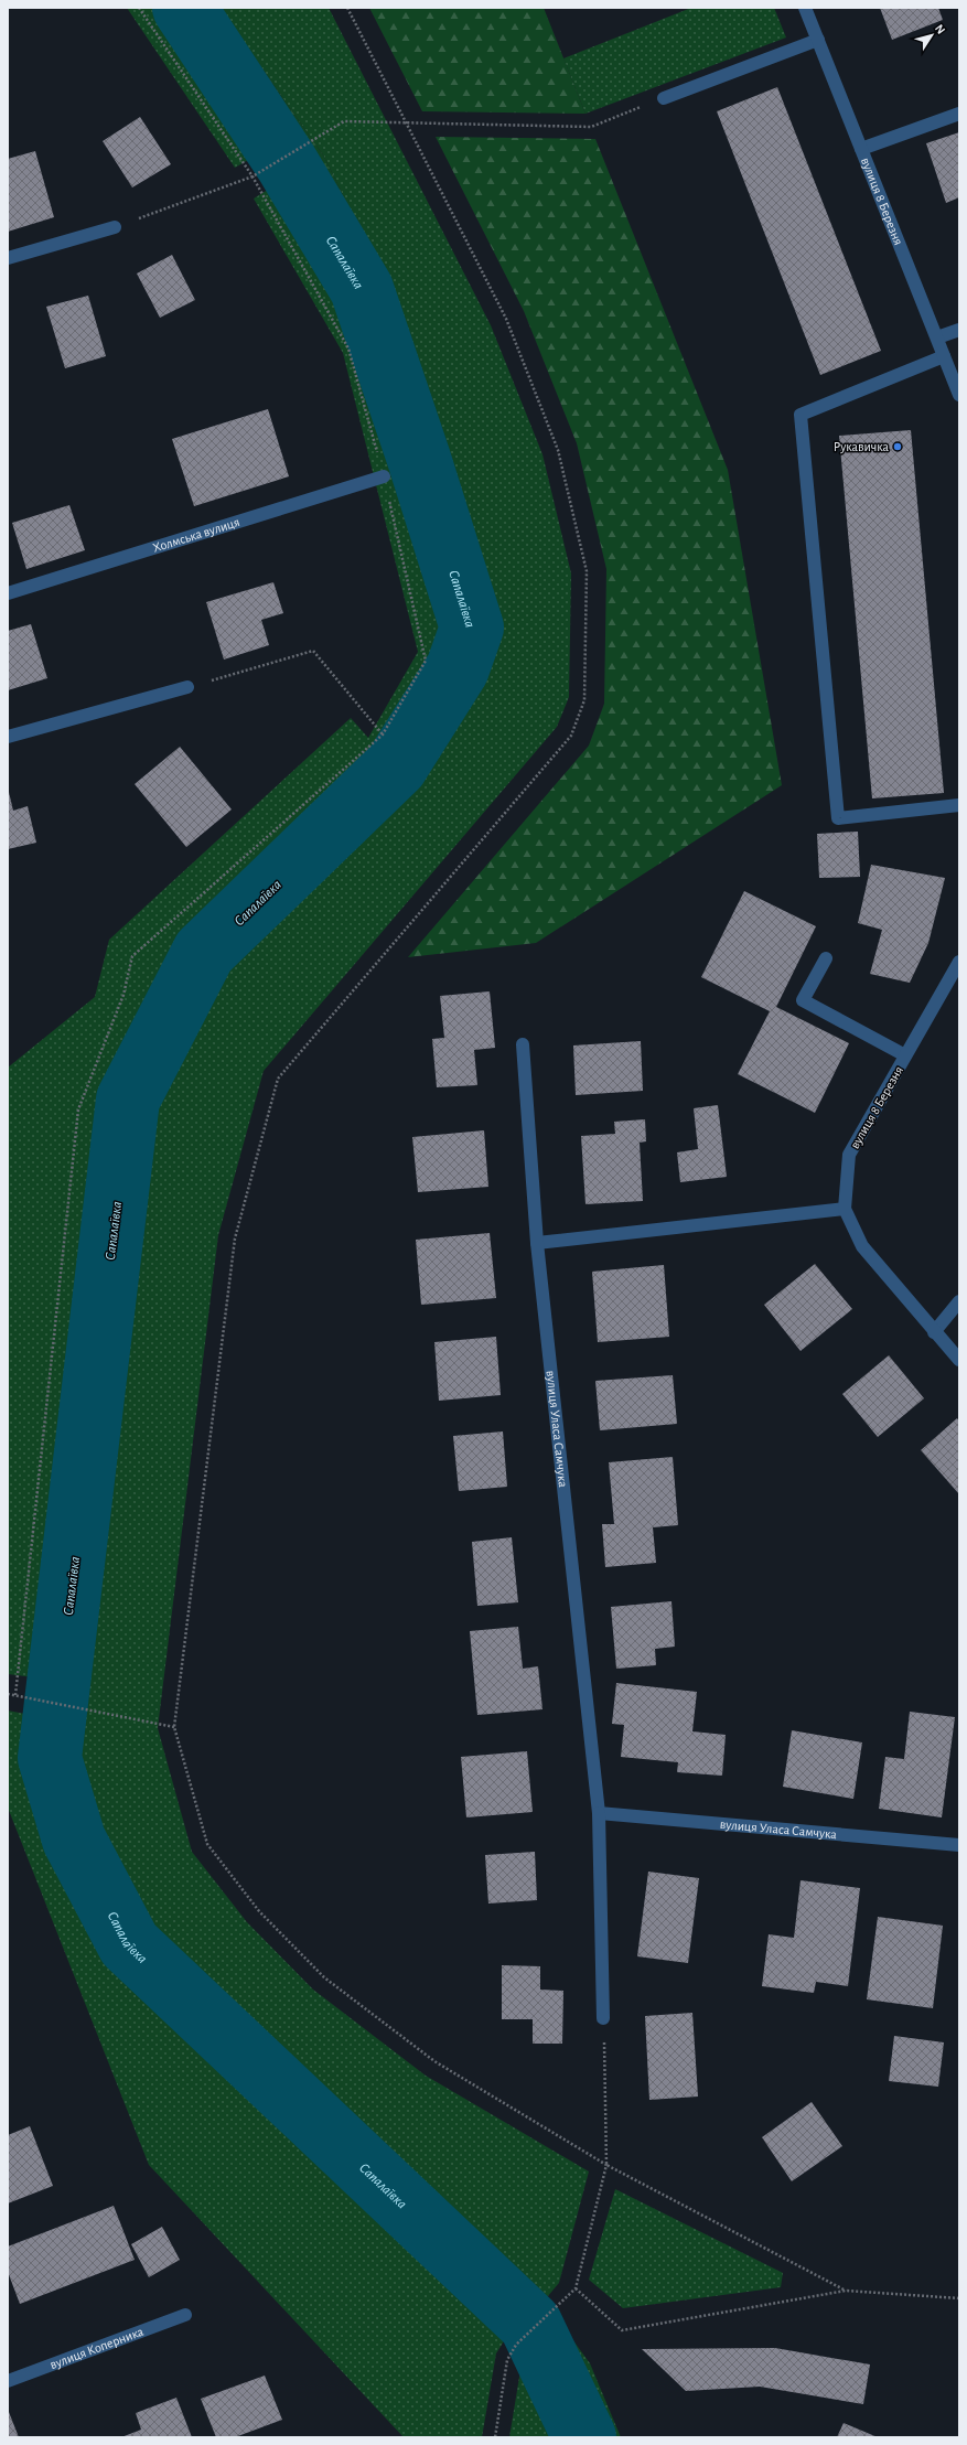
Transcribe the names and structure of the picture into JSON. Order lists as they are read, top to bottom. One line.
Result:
{"streets":{"street":["вулиця 8 Березня","Холмська вулиця","вулиця Уласа Самчука","вулиця Коперника"]},"water":["Сапалаївка"],"places":["Рукавичка"],"north":"top right"}
